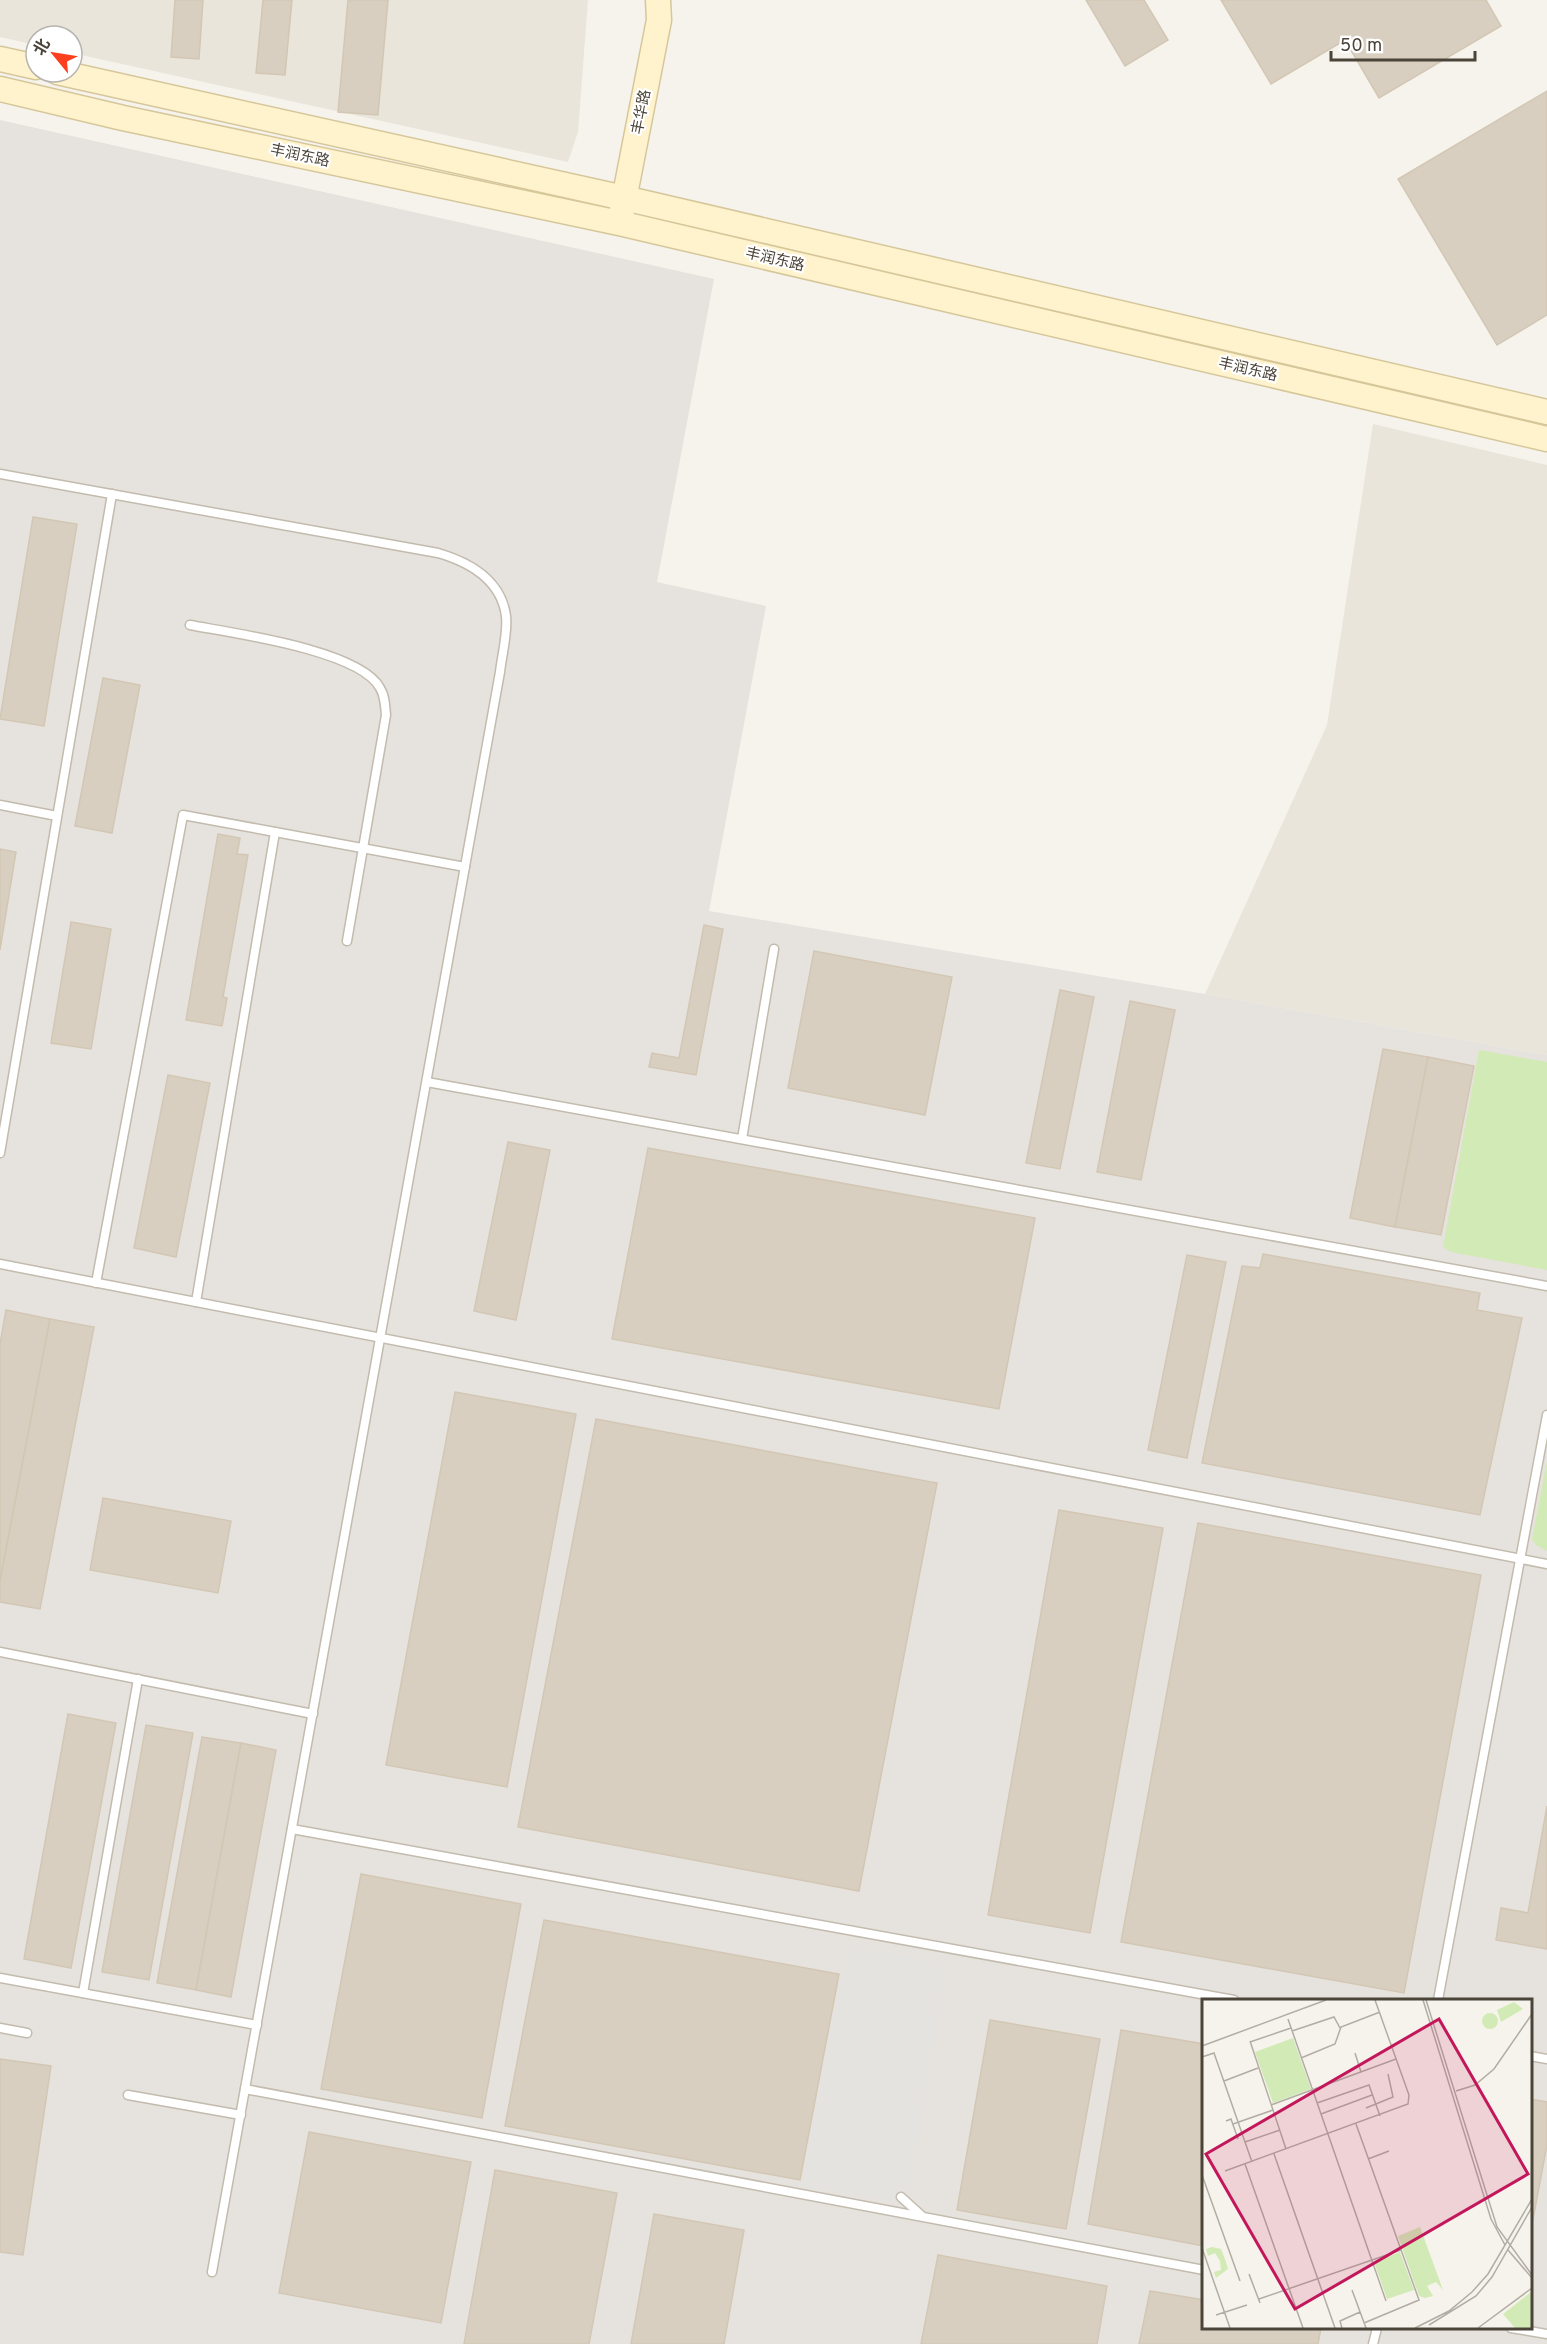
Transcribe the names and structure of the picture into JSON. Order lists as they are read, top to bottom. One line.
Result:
{"streets":{"street":["丰华路","丰润东路"]},"crossings":[["丰华路","丰润东路"]],"scale_bar":"50 m","north":"top left"}
